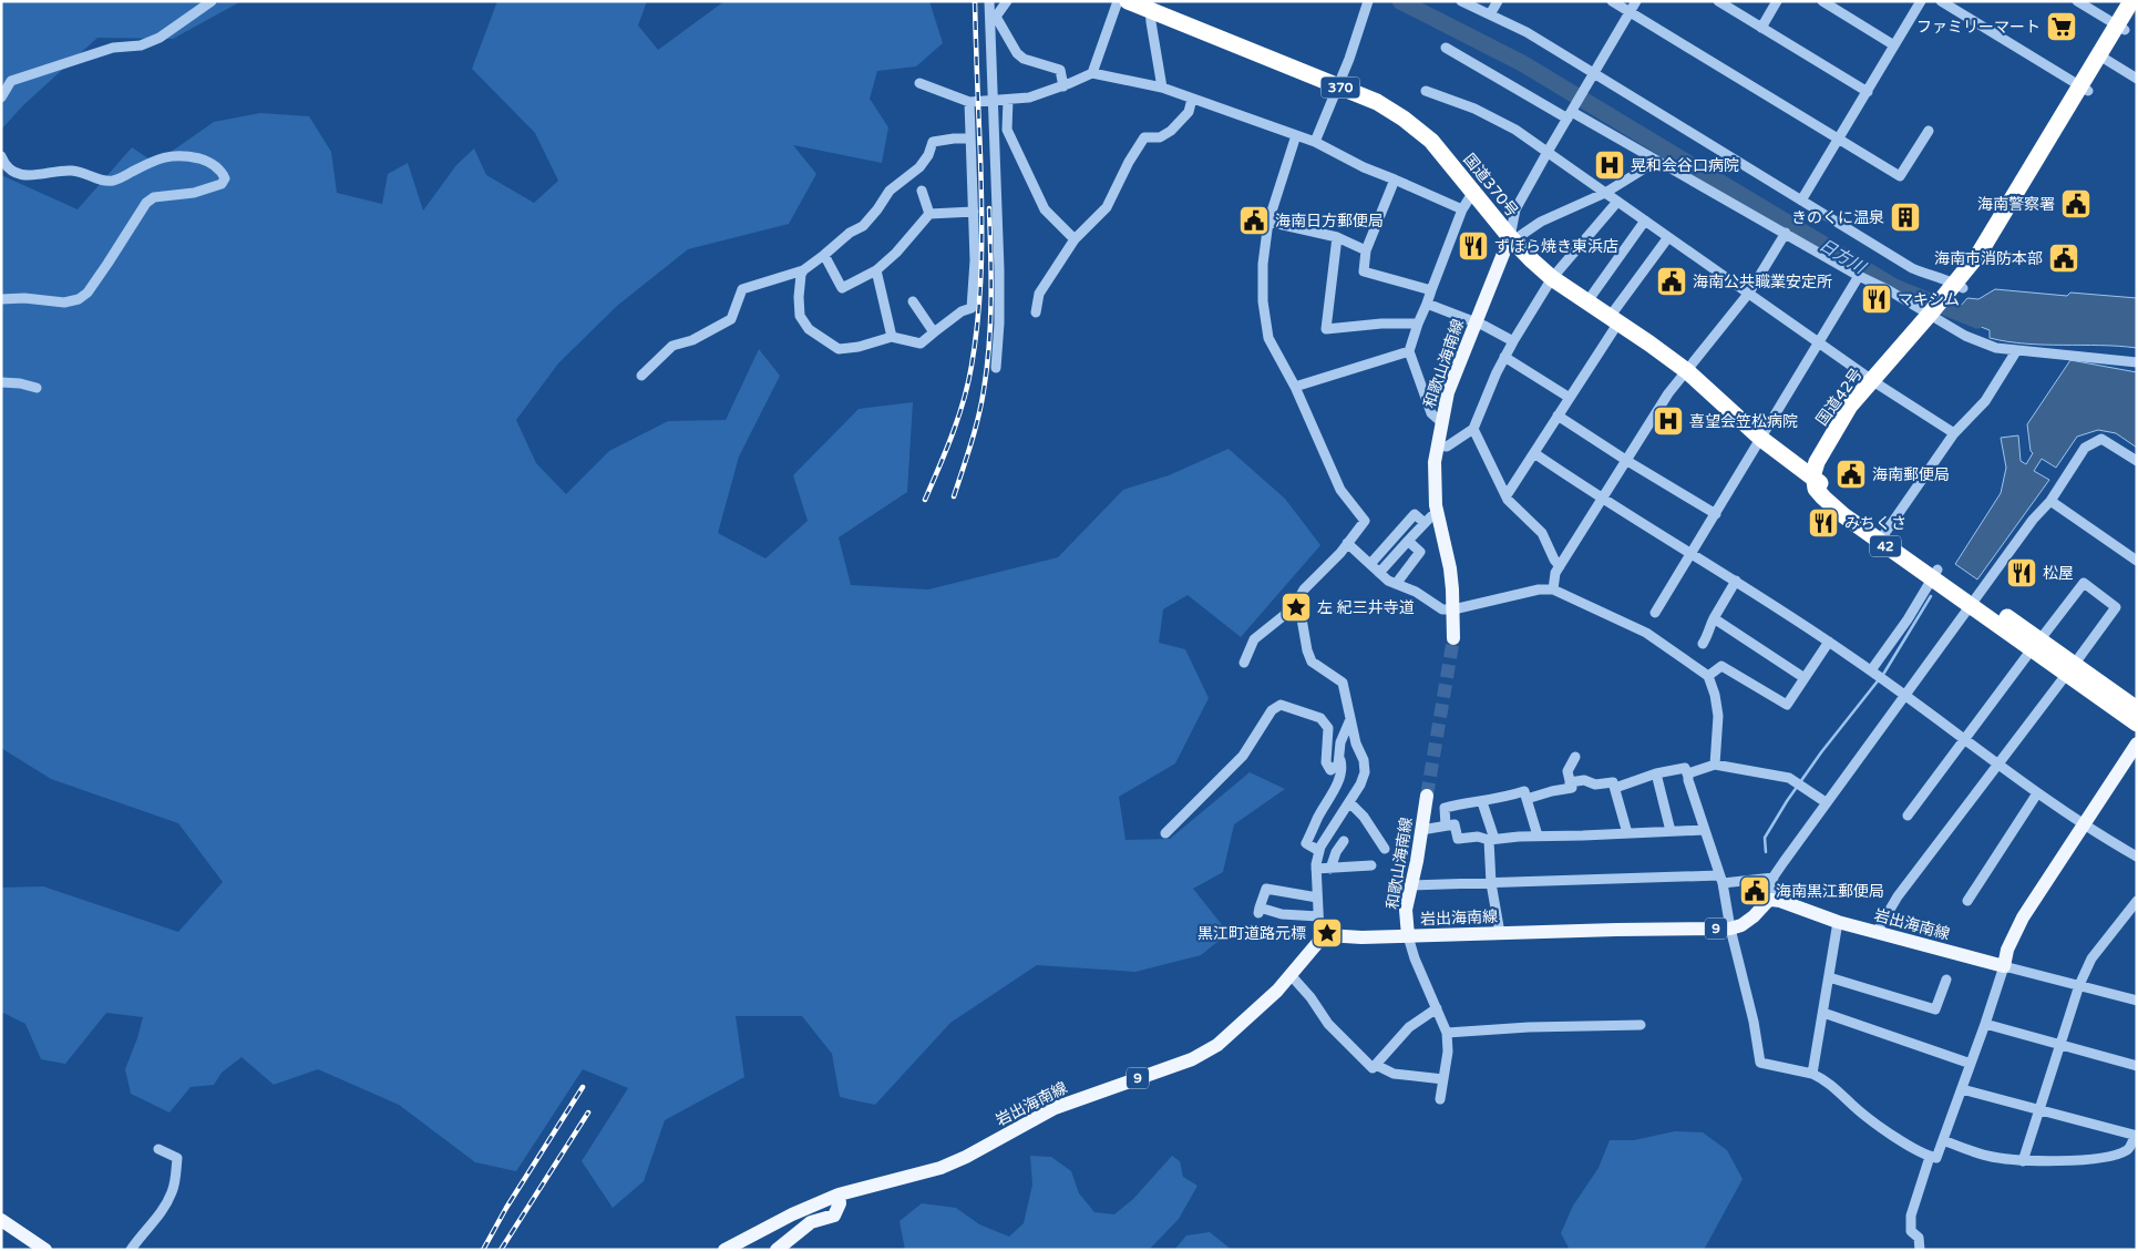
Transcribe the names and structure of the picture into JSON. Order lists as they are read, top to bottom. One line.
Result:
{"streets":{"highway":["370","国道370号","国道42号","42"],"main road":["和歌山海南線","岩出海南線","9"]},"crossings":[["国道370号","和歌山海南線"],["国道370号","国道42号"],["国道370号","42"],["和歌山海南線","岩出海南線"],["国道42号","42"]],"water":["日方川"],"places":{"supermarket":["ファミリーマート"],"hospital":["晃和会谷口病院","喜望会笠松病院"],"public building":["海南警察署","海南日方郵便局","海南市消防本部","海南公共職業安定所","海南郵便局","海南黒江郵便局"],"building":["きのくに温泉"],"restaurant":["ずぼら焼き東浜店","マキシム","みちくさ","松屋"],"place":["左 紀三井寺道","黒江町道路元標"]}}
